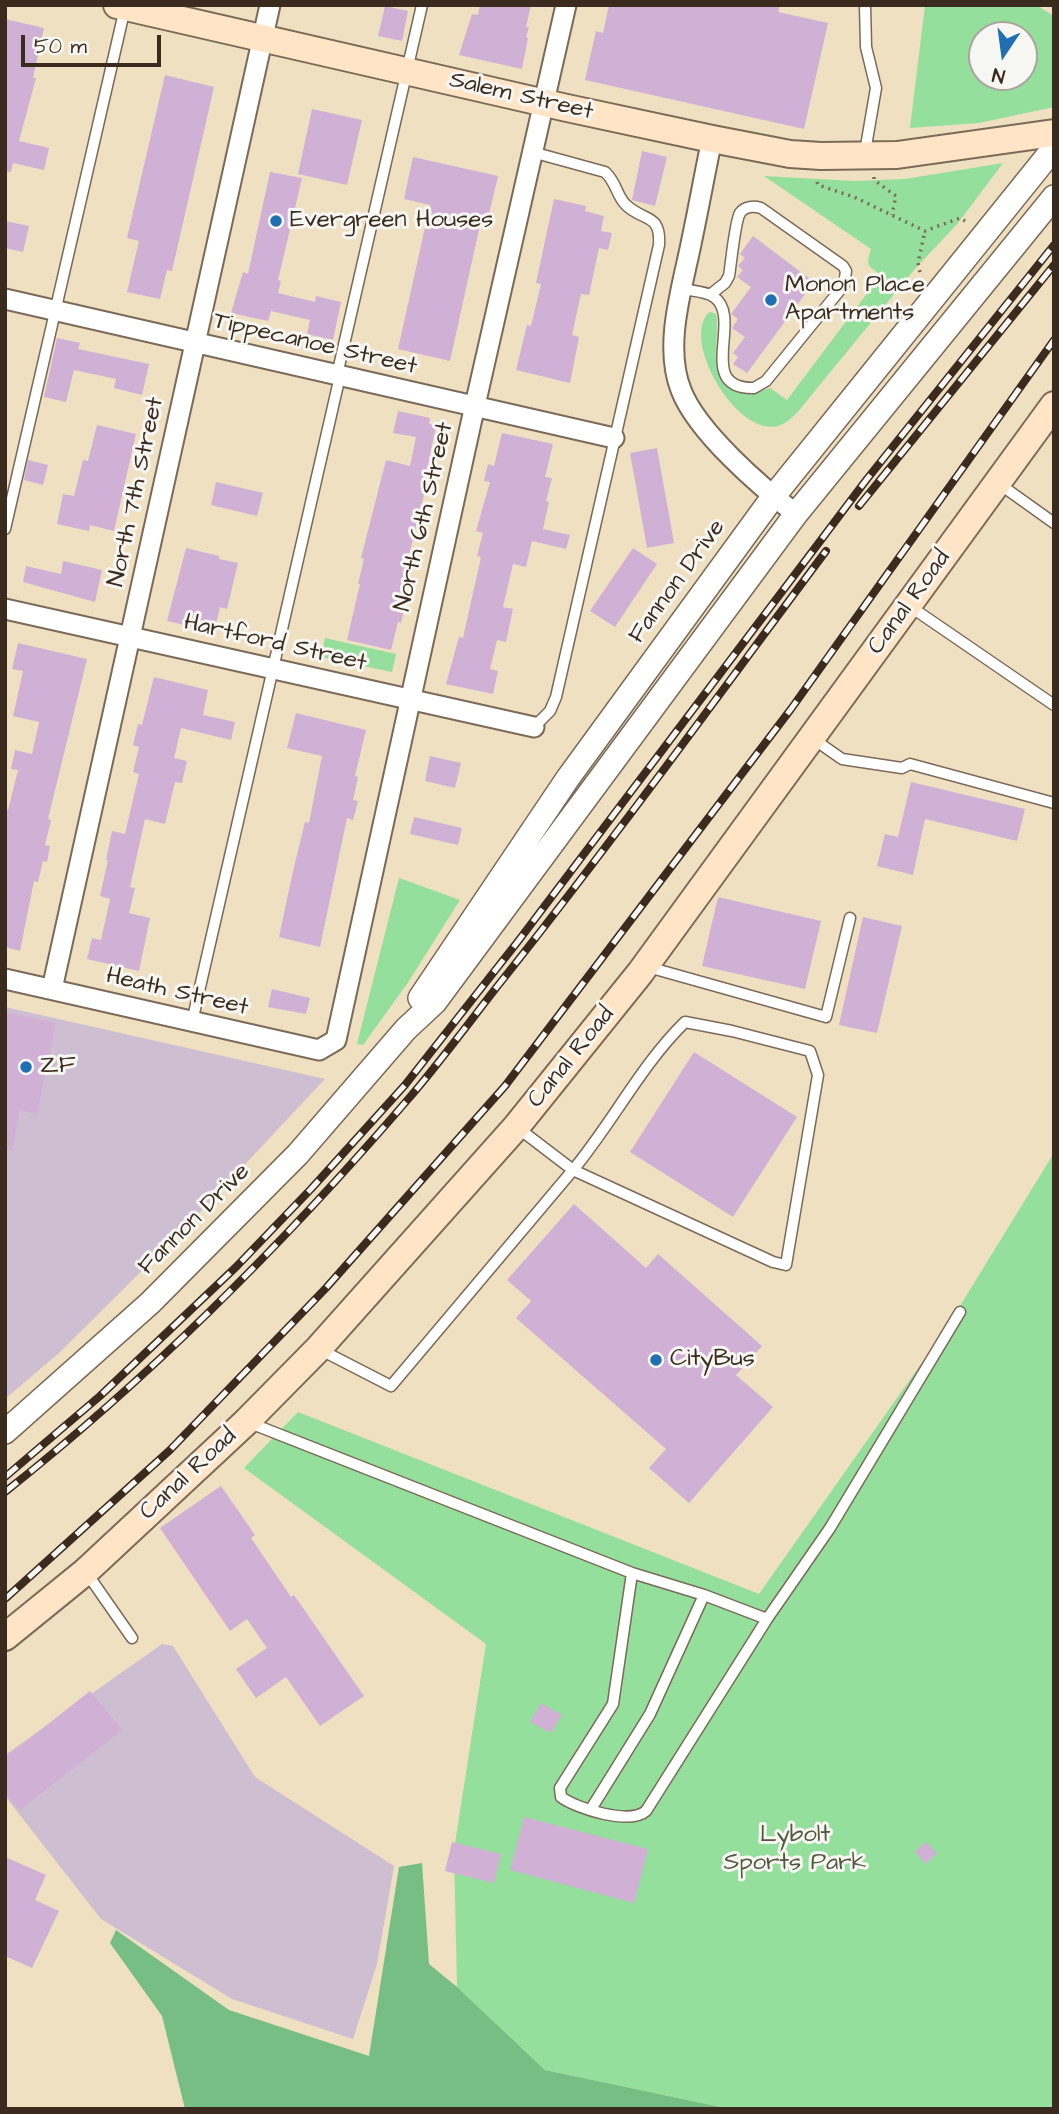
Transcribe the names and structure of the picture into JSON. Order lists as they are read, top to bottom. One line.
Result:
{"streets":{"main road":["Salem Street","Canal Road"],"street":["Tippecanoe Street","North 7th Street","North 6th Street","Fannon Drive","Hartford Street","Heath Street"]},"crossings":[["Salem Street","North 7th Street"],["Salem Street","North 6th Street"],["Tippecanoe Street","North 7th Street"],["Tippecanoe Street","North 6th Street"],["North 7th Street","Hartford Street"],["North 7th Street","Heath Street"],["North 6th Street","Hartford Street"],["North 6th Street","Heath Street"]],"parks":["Lybolt Sports Park"],"places":["Evergreen Houses","Monon Place Apartments","ZF","CityBus"],"scale_bar":"50 m","north":"bottom"}
